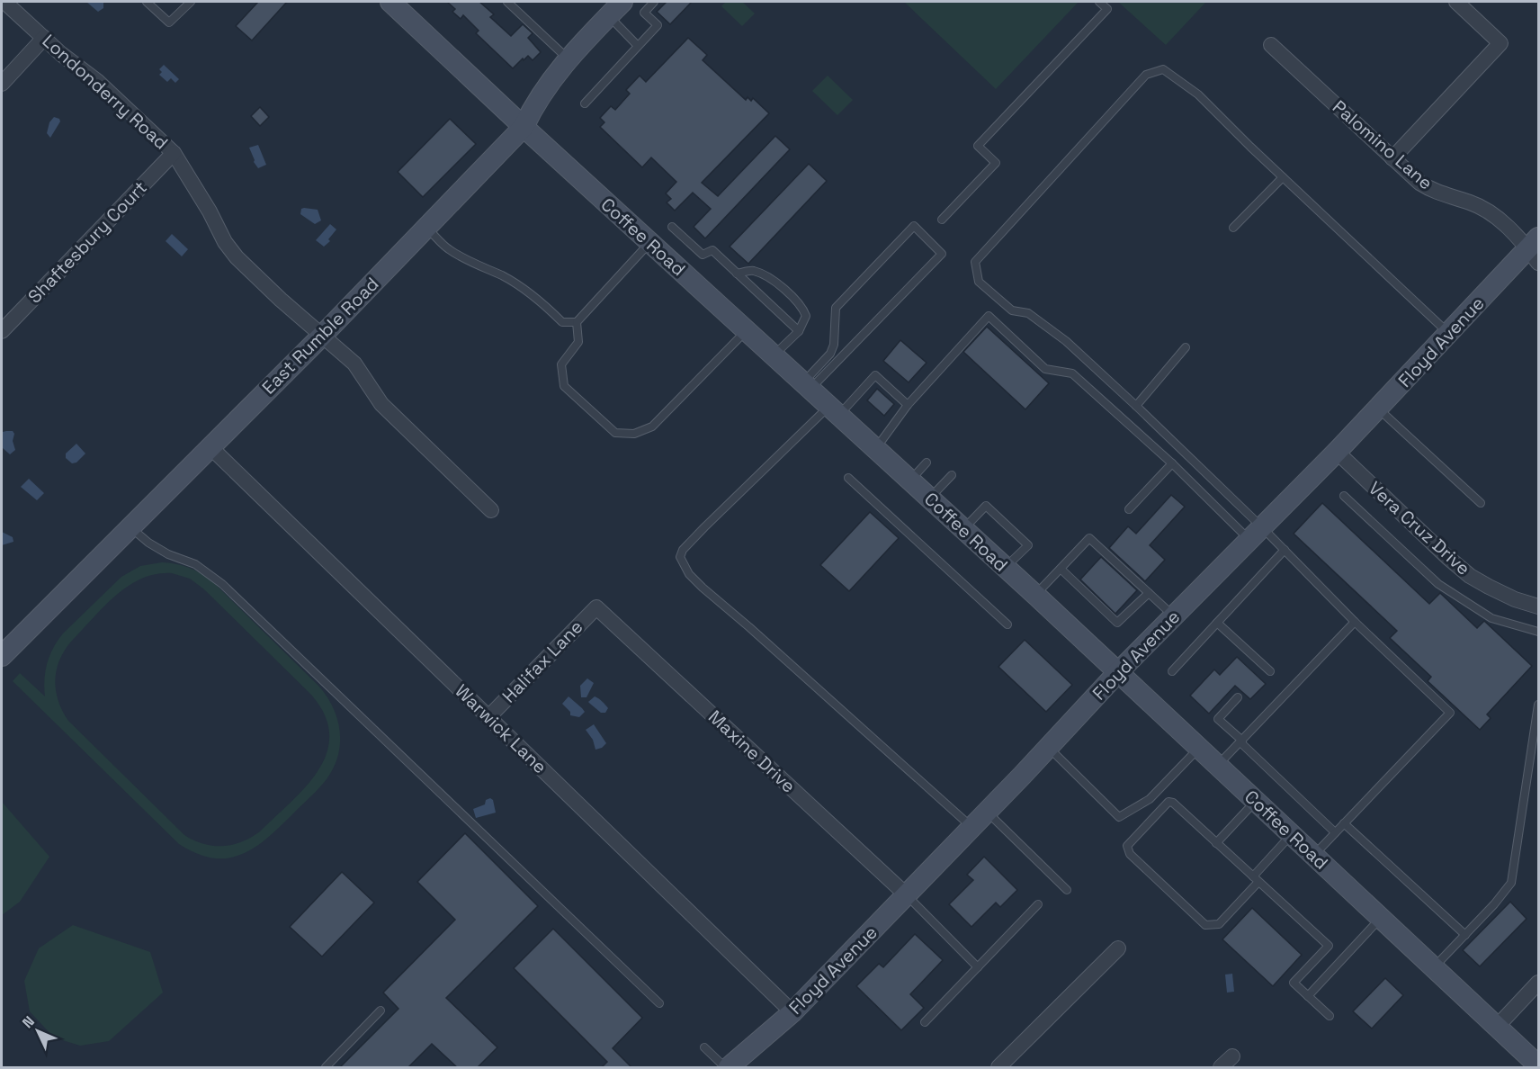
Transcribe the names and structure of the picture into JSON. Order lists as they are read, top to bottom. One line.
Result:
{"streets":{"street":["Londonderry Road","Palomino Lane","Coffee Road","Shaftesbury Court","East Rumble Road","Floyd Avenue","Vera Cruz Drive","Halifax Lane","Warwick Lane","Maxine Drive"]},"crossings":[["Londonderry Road","Shaftesbury Court"],["Londonderry Road","East Rumble Road"],["Palomino Lane","Floyd Avenue"],["Coffee Road","East Rumble Road"],["Coffee Road","Floyd Avenue"],["East Rumble Road","Warwick Lane"],["Floyd Avenue","Vera Cruz Drive"],["Floyd Avenue","Warwick Lane"],["Floyd Avenue","Maxine Drive"],["Halifax Lane","Warwick Lane"],["Halifax Lane","Maxine Drive"]],"north":"top left"}
